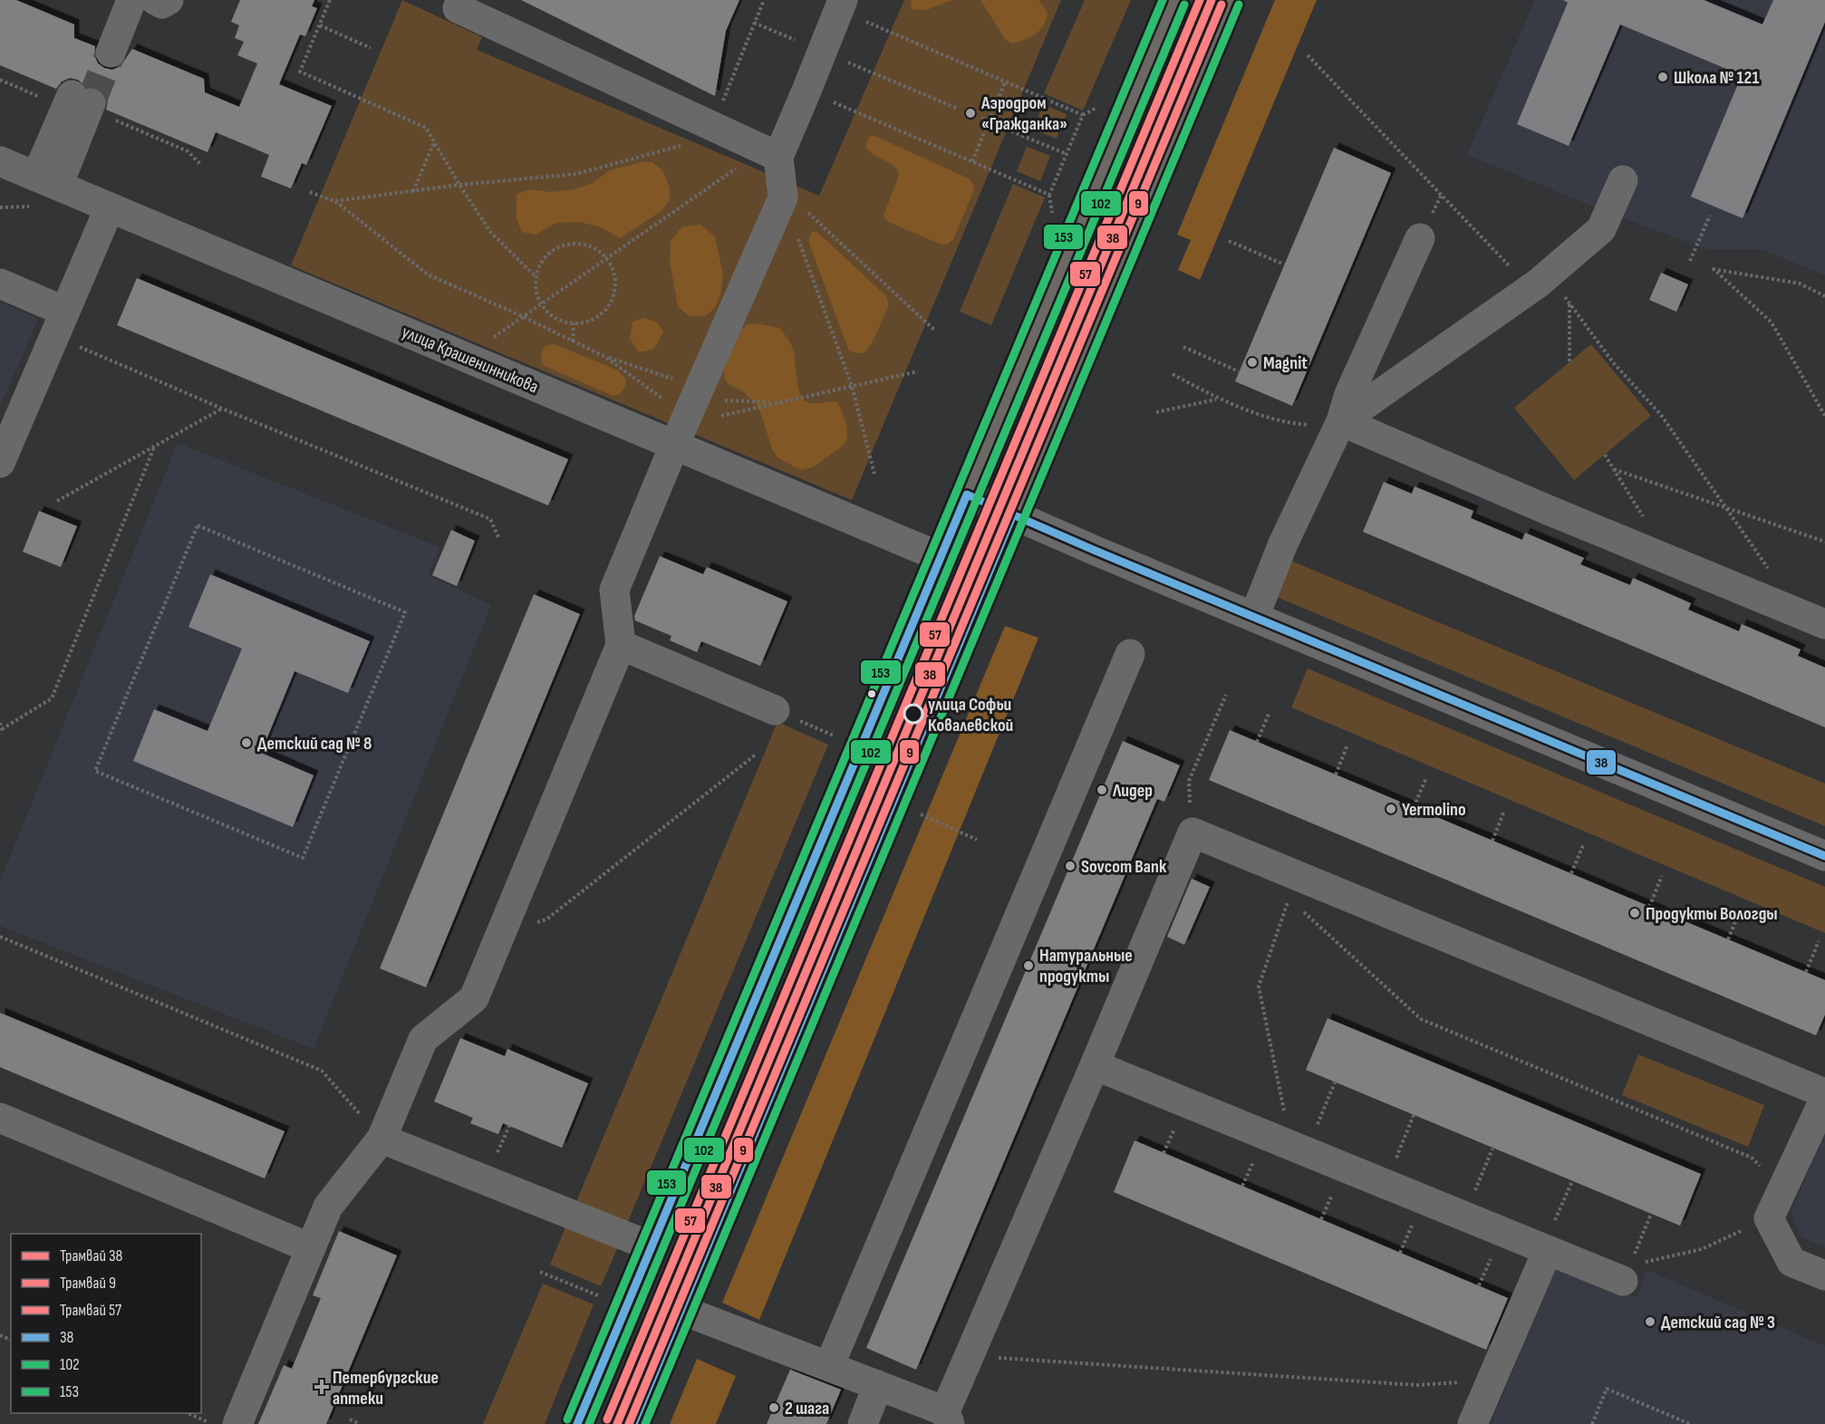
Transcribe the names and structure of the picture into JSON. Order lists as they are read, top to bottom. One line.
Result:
{"streets":{"street":["улица Крашенинникова"]},"places":{"other":["Школа № 121","Аэродром «Гражданка»","Magnit","улица Софьи Ковалевской","Детский сад № 8","Лидер","Yermolino","Sovcom Bank","Продукты Вологды","Натуральные продукты","Детский сад № 3","2 шага"],"health":["Петербургские аптеки"]},"lines":["tram line 38","tram line 57","transit line 153","tram line 9","transit line 102","transit line 38"],"legend":["Трамвай 38","Трамвай 9","Трамвай 57","38","102","153"]}
